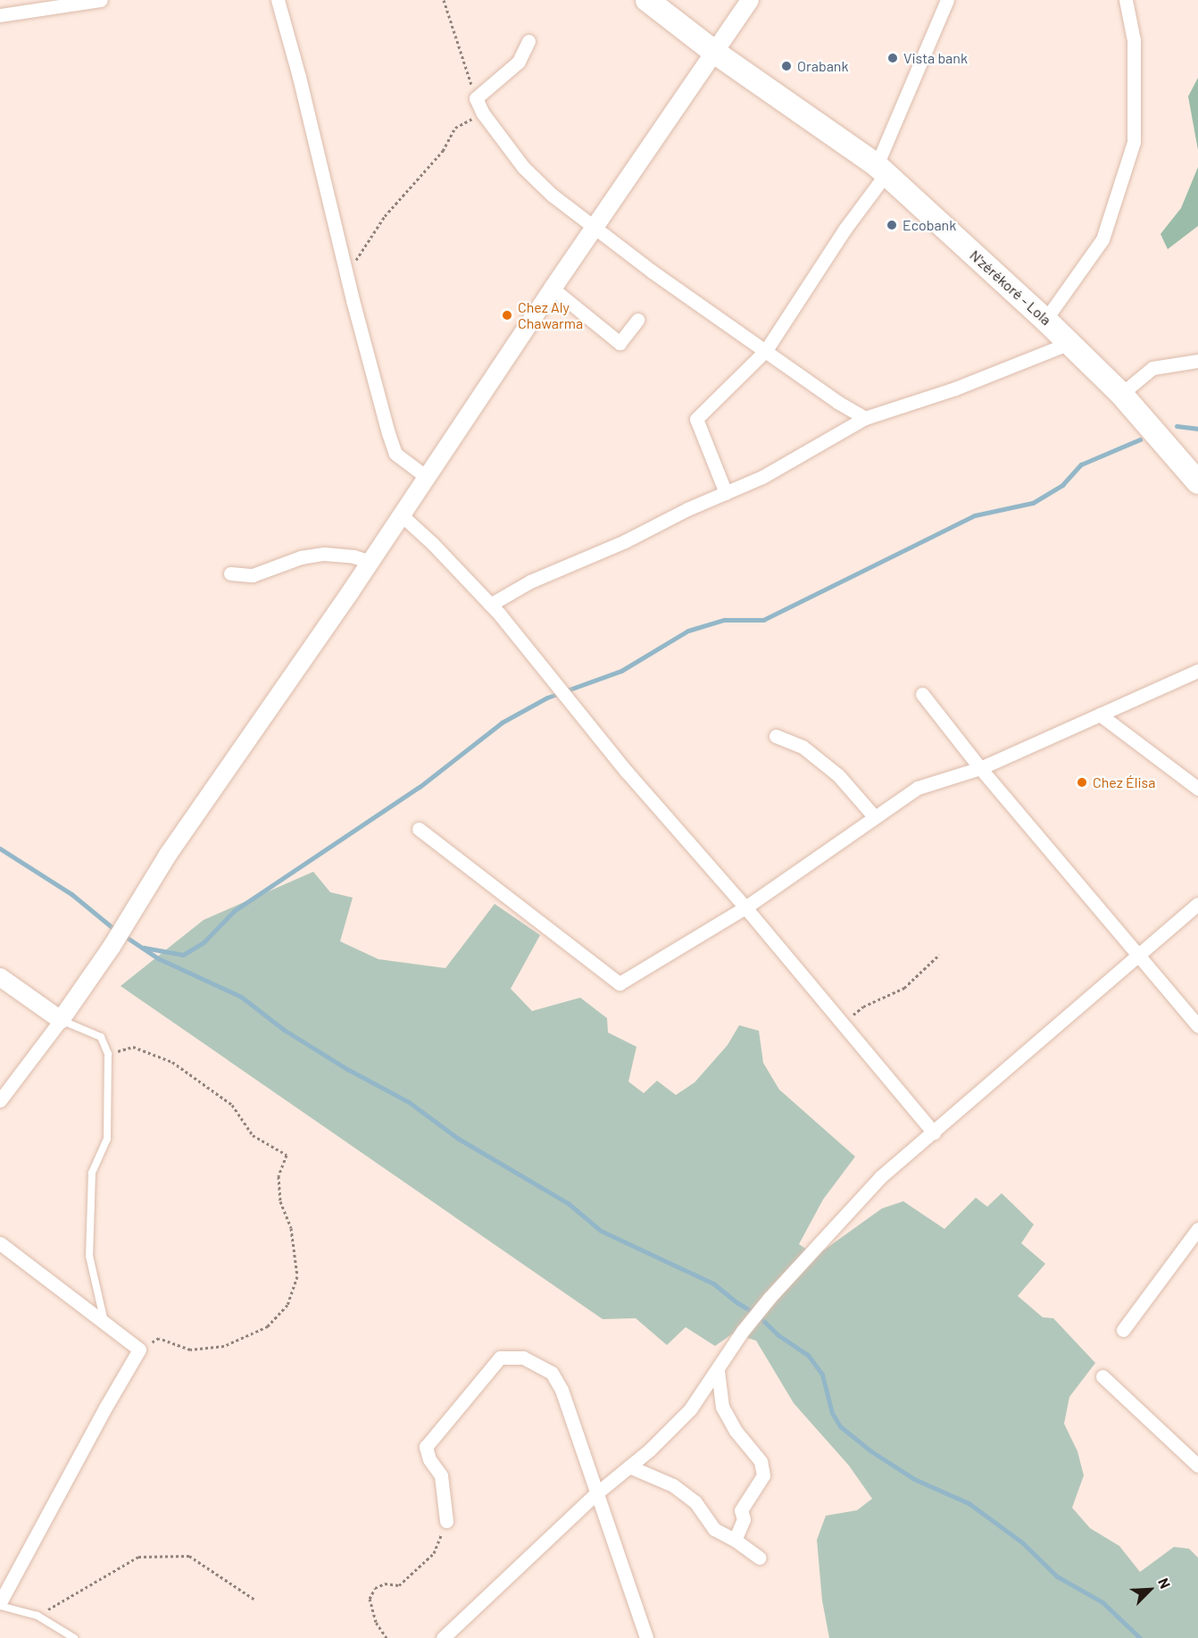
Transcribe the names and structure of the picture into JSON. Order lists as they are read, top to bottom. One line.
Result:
{"streets":{"highway":["N'zérékoré - Lola"]},"places":["Vista bank","Orabank","Ecobank","Chez Aly Chawarma","Chez Élisa"],"north":"top right"}
